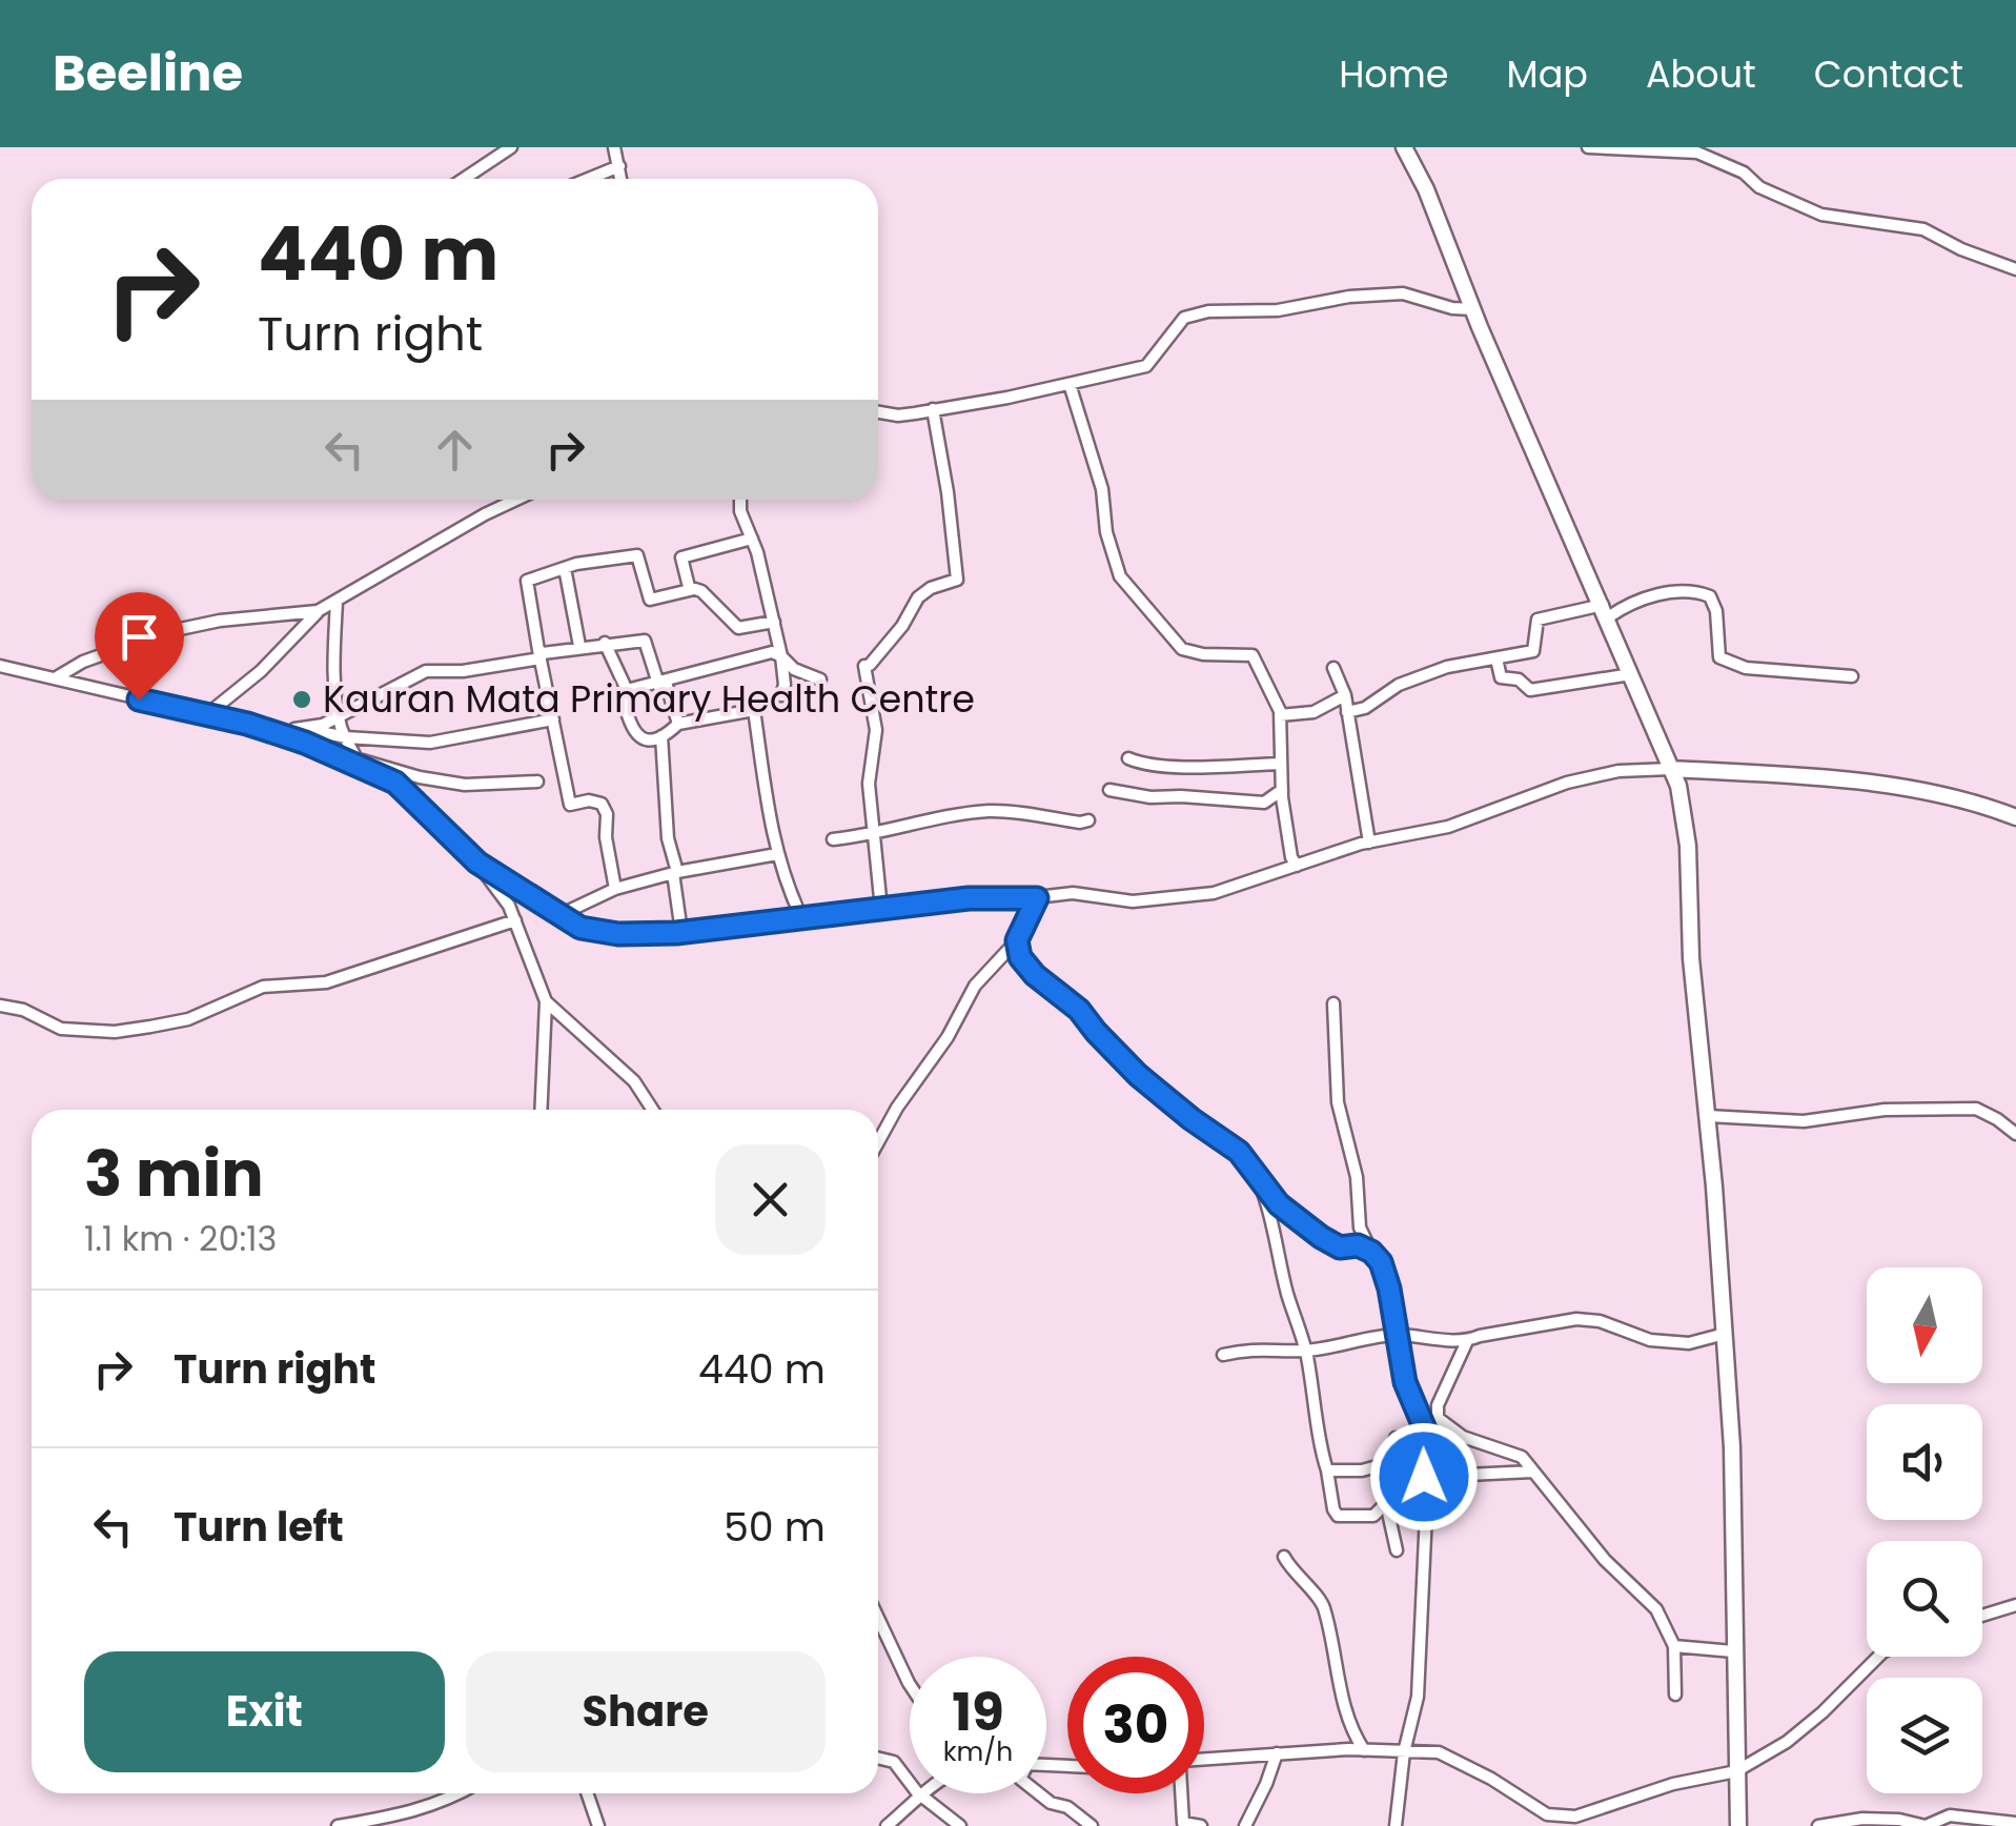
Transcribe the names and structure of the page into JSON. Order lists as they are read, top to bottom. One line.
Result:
{"places":["Kauran Mata Primary Health Centre"],"north":"bottom","page":{"header":"Beeline","nav":["Home","Map","About","Contact"],"turn":["440 m","Turn right"],"heading":["3 min","1.1 km · 20:13"],"list":[{"name":"Turn right","value":"440 m"},{"name":"Turn left","value":"50 m"}],"buttons":["Exit","Share"],"speed":"19 km/h","limit":"30"}}
